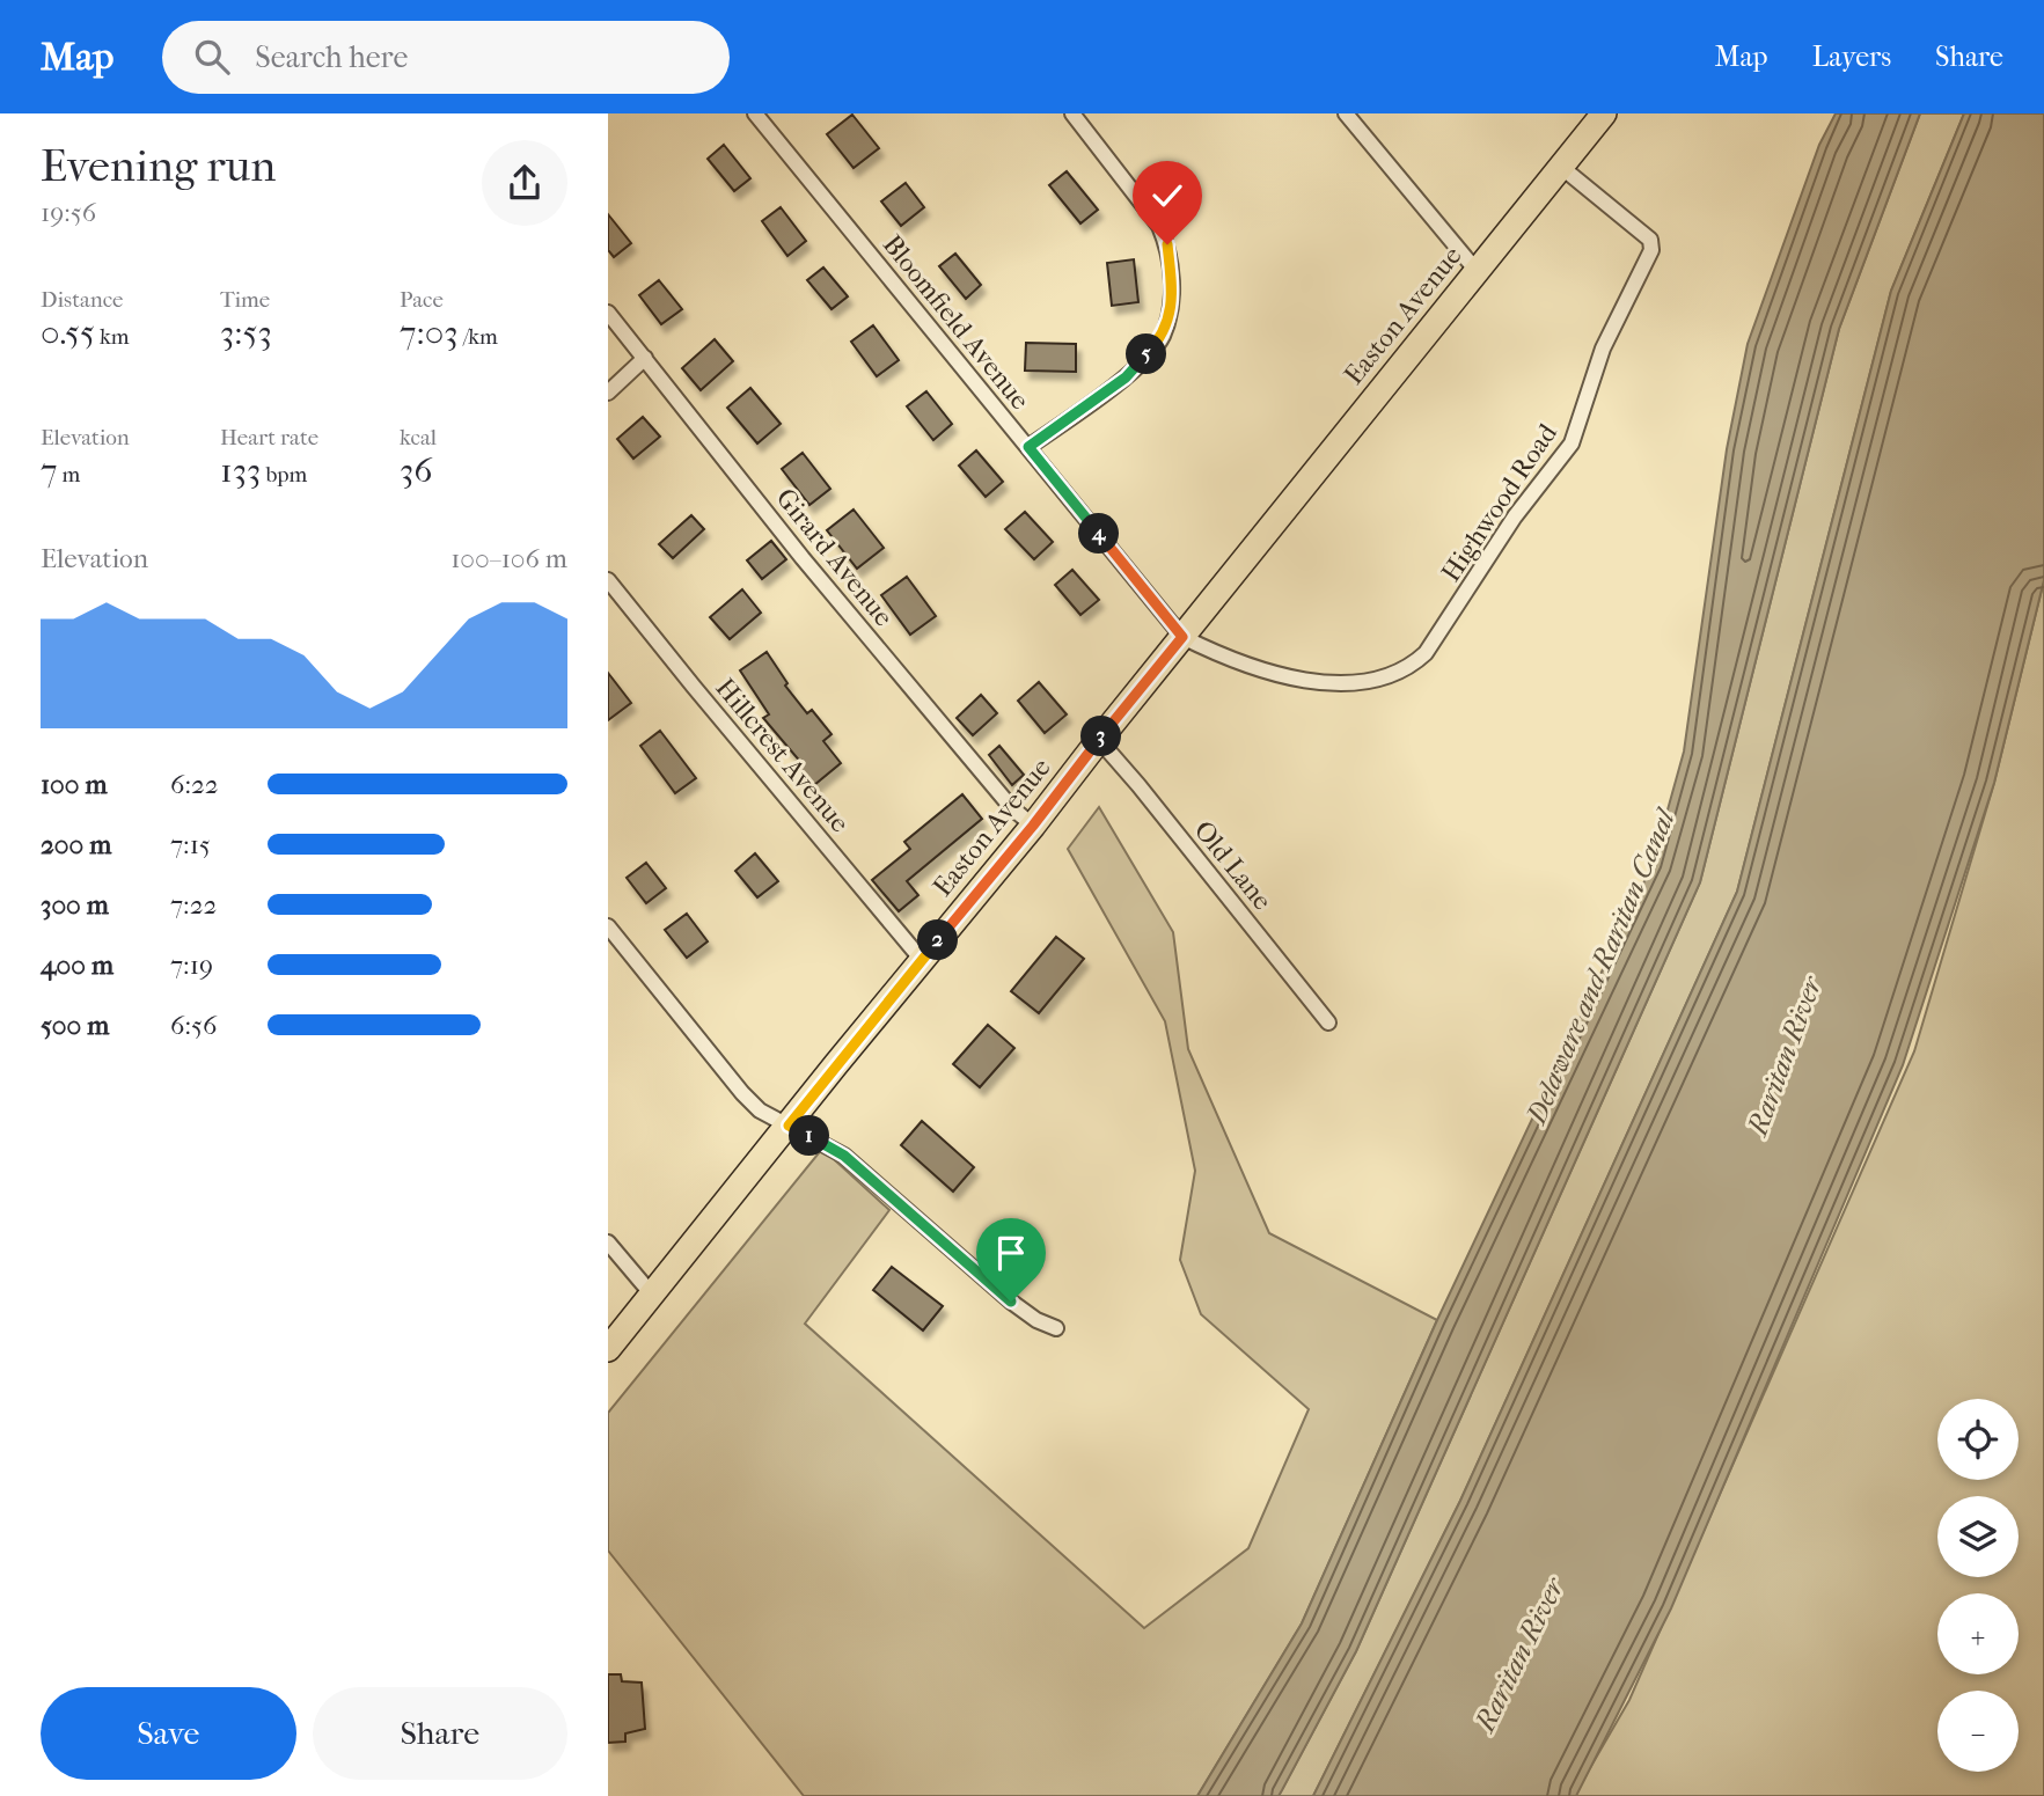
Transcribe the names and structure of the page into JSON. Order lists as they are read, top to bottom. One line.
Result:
{"streets":{"main road":["Easton Avenue"],"street":["Bloomfield Avenue","Highwood Road","Girard Avenue","Hillcrest Avenue","Old Lane"]},"crossings":[["Easton Avenue","Bloomfield Avenue"],["Easton Avenue","Highwood Road"],["Easton Avenue","Girard Avenue"],["Easton Avenue","Hillcrest Avenue"],["Easton Avenue","Old Lane"],["Bloomfield Avenue","Highwood Road"]],"water":["Delaware and Raritan Canal","Raritan River"],"page":{"header":"Map","search":"Search here","nav":["Map","Layers","Share"],"heading":["Evening run","19:56"],"stats":[["Distance","0.55 km"],["Time","3:53"],["Pace","7:03 /km"],["Elevation","7 m"],["Heart rate","133 bpm"],["kcal","36"]],"pins":["5","4","3","2","1"],"chart":["Elevation","100–106 m"],"list":[{"name":"100 m","note":"6:22"},{"name":"200 m","note":"7:15"},{"name":"300 m","note":"7:22"},{"name":"400 m","note":"7:19"},{"name":"500 m","note":"6:56"}],"map_buttons":["+","−"],"buttons":["Save","Share"]}}
